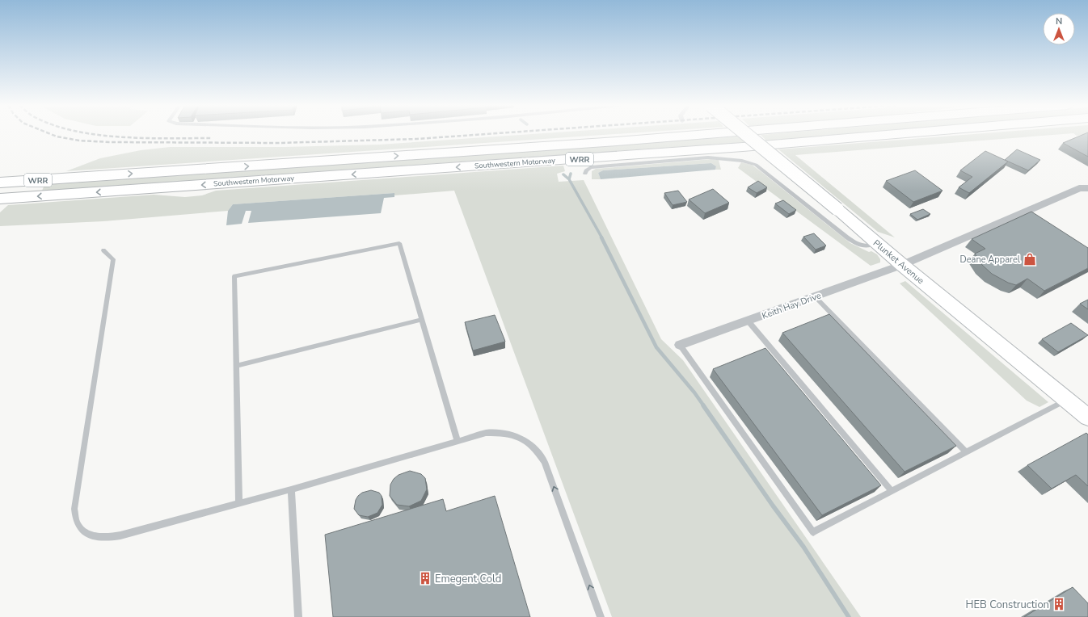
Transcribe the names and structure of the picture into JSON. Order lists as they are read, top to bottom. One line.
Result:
{"streets":{"highway":["WRR","Southwestern Motorway"],"main road":["Plunket Avenue"],"street":["Keith Hay Drive"]},"crossings":[["Plunket Avenue","Keith Hay Drive"]],"places":{"shop":["Deane Apparel"],"building":["Emegent Cold","HEB Construction"]},"north":"top"}
